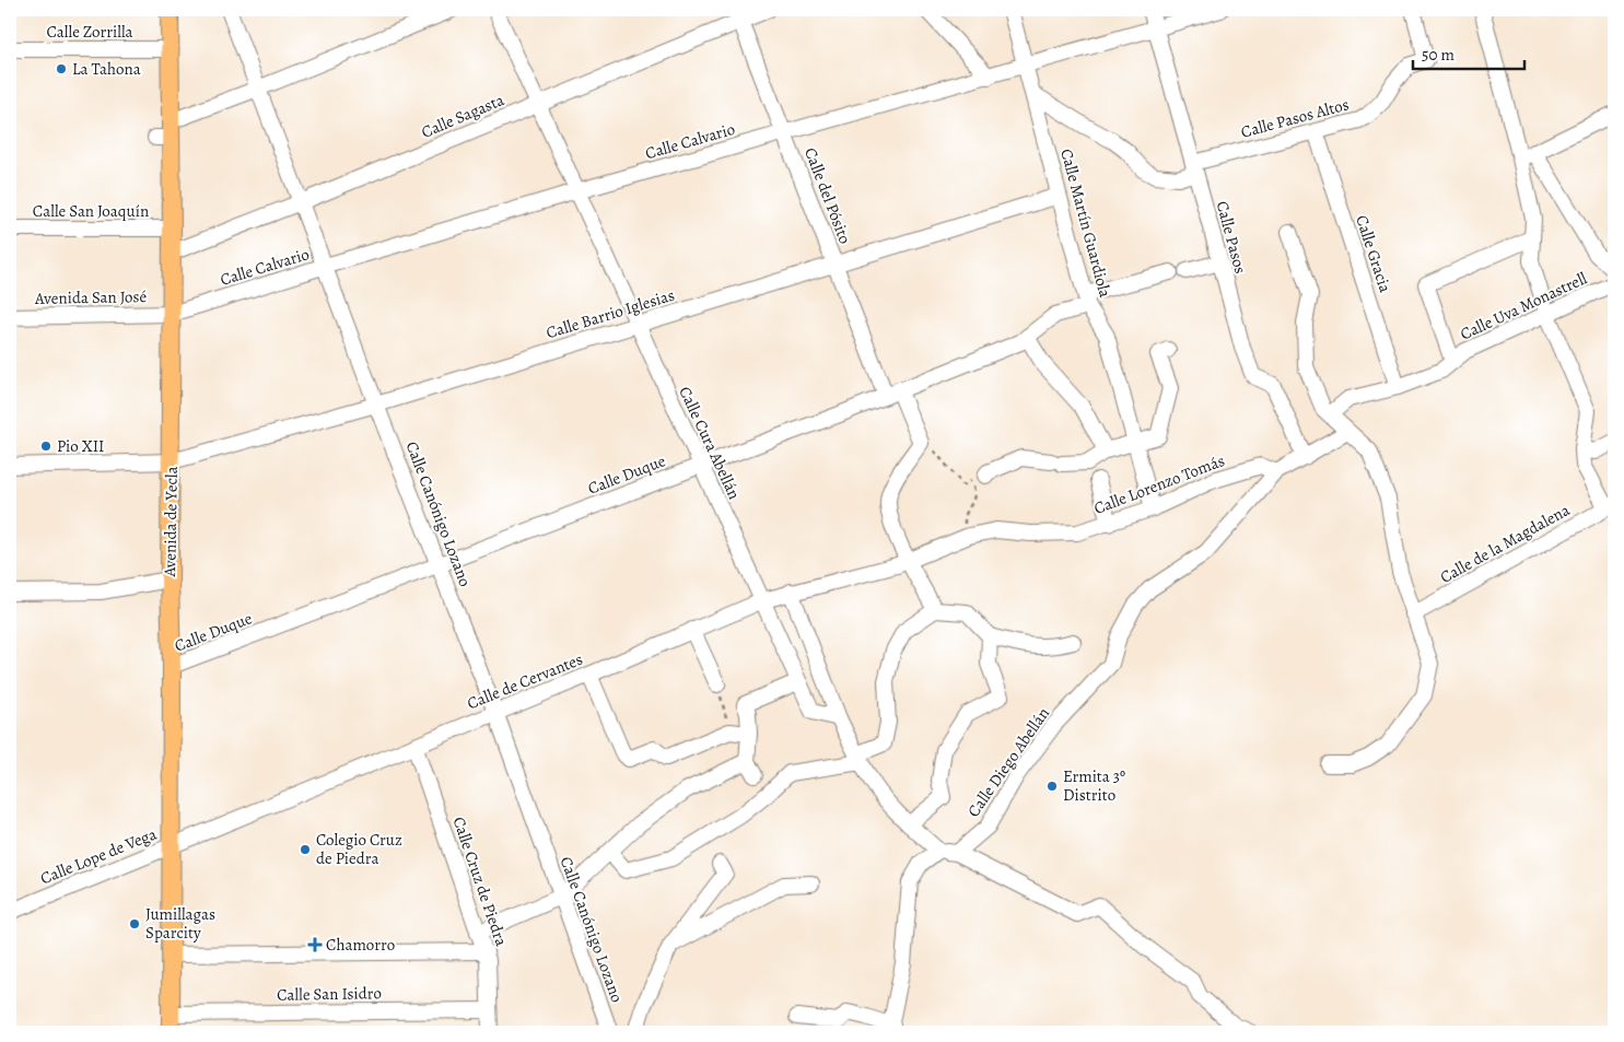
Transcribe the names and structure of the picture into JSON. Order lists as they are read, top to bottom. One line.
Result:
{"streets":{"main road":["Avenida de Yecla"],"street":["Calle Zorrilla","Calle Sagasta","Calle Pasos Altos","Calle Calvario","Calle del Pósito","Calle San Joaquín","Calle Martín Guardiola","Calle Pasos","Calle Gracia","Avenida San José","Calle Uva Monastrell","Calle Barrio Iglesias","Calle Cura Abellán","Calle Duque","Calle Lorenzo Tomás","Calle Canónigo Lozano","Calle de la Magdalena","Calle de Cervantes","Calle Diego Abellán","Calle Lope de Vega","Calle Cruz de Piedra","Calle San Isidro"]},"crossings":[["Calle Zorrilla","Avenida de Yecla"],["Calle Sagasta","Calle del Pósito"],["Calle Sagasta","Calle Cura Abellán"],["Calle Sagasta","Calle Canónigo Lozano"],["Calle Sagasta","Avenida de Yecla"],["Calle Pasos Altos","Calle Martín Guardiola"],["Calle Pasos Altos","Calle Pasos"],["Calle Pasos Altos","Calle Gracia"],["Calle Calvario","Calle del Pósito"],["Calle Calvario","Calle Martín Guardiola"],["Calle Calvario","Calle Pasos"],["Calle Calvario","Avenida San José"],["Calle Calvario","Calle Cura Abellán"],["Calle Calvario","Calle Canónigo Lozano"],["Calle Calvario","Avenida de Yecla"],["Calle del Pósito","Calle Barrio Iglesias"],["Calle del Pósito","Calle Duque"],["Calle San Joaquín","Avenida de Yecla"],["Calle Martín Guardiola","Calle Barrio Iglesias"],["Calle Martín Guardiola","Calle Duque"],["Calle Martín Guardiola","Calle Lorenzo Tomás"],["Calle Gracia","Calle Uva Monastrell"],["Avenida San José","Avenida de Yecla"],["Calle Barrio Iglesias","Calle Cura Abellán"],["Calle Barrio Iglesias","Calle Canónigo Lozano"],["Calle Barrio Iglesias","Avenida de Yecla"],["Calle Cura Abellán","Calle Duque"],["Calle Cura Abellán","Calle de Cervantes"],["Calle Duque","Calle Canónigo Lozano"],["Calle Duque","Avenida de Yecla"],["Calle Lorenzo Tomás","Calle de Cervantes"],["Calle Lorenzo Tomás","Calle Diego Abellán"],["Calle Canónigo Lozano","Calle de Cervantes"],["Avenida de Yecla","Calle de Cervantes"],["Avenida de Yecla","Calle Lope de Vega"],["Avenida de Yecla","Calle San Isidro"],["Calle de Cervantes","Calle Lope de Vega"],["Calle de Cervantes","Calle Cruz de Piedra"],["Calle Cruz de Piedra","Calle San Isidro"]],"places":{"other":["La Tahona","Pio XII","Ermita 3º Distrito","Colegio Cruz de Piedra","Jumillagas Sparcity"],"health":["Chamorro"]},"scale_bar":"50 m"}
